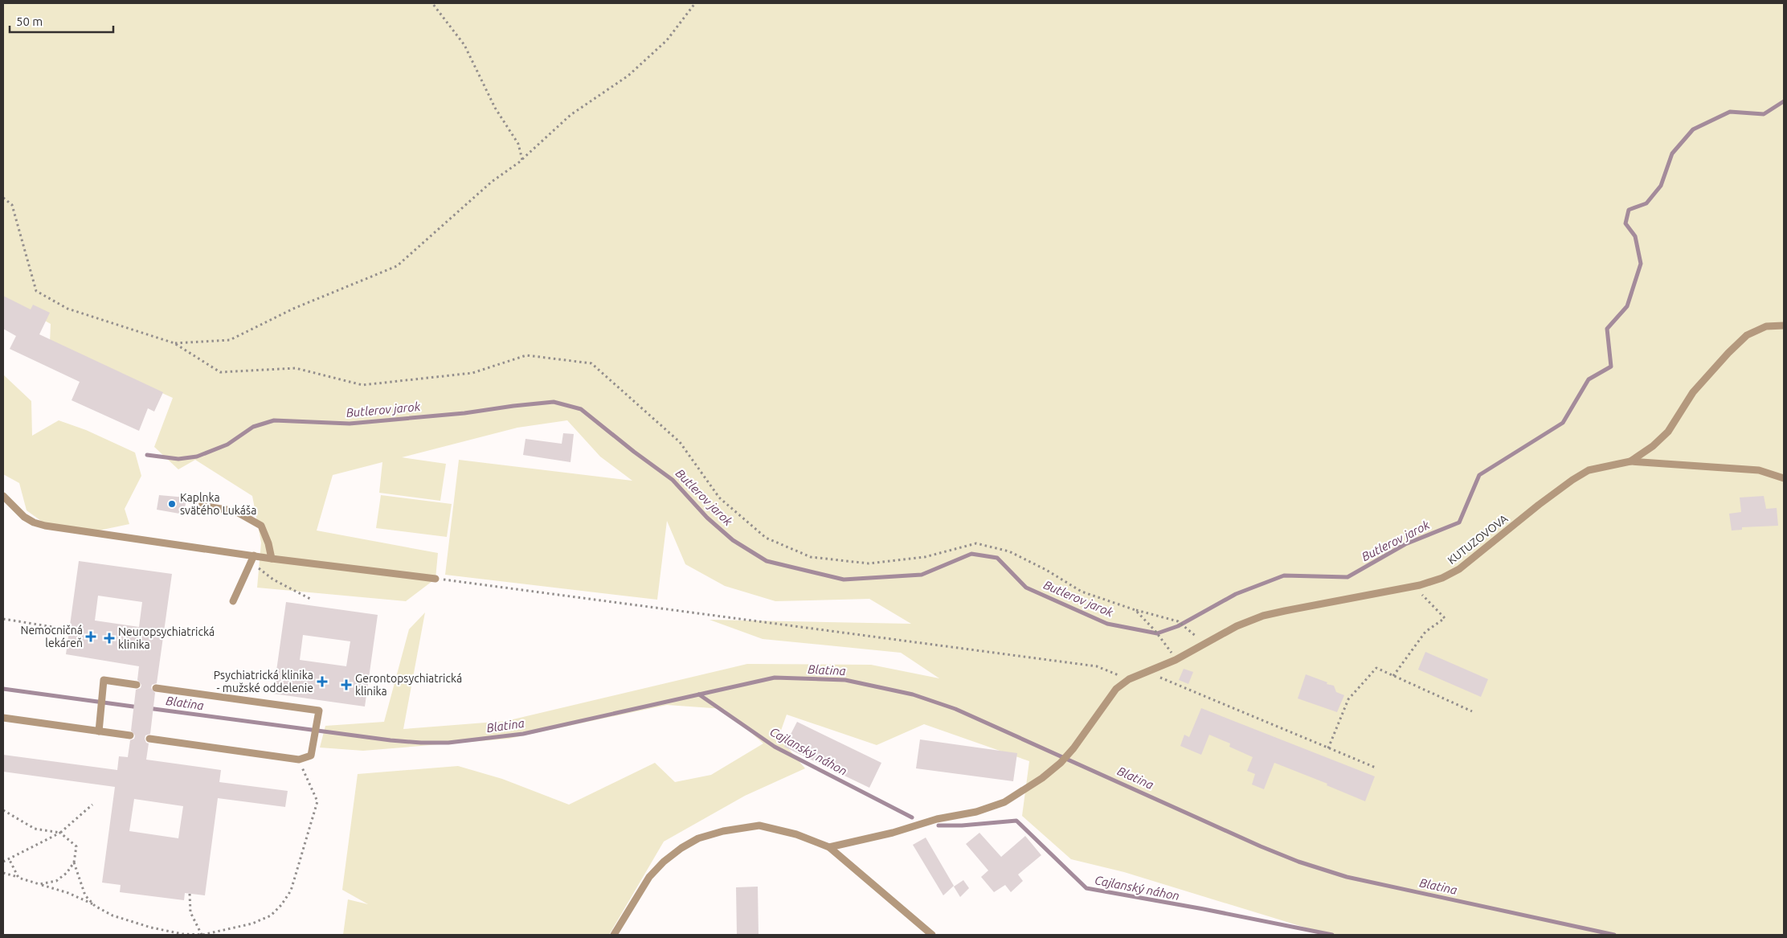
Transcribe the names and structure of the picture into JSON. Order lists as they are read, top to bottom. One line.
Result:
{"streets":{"lane":["KUTUZOVOVA"]},"water":["Butlerov jarok","Blatina","Cajlanský náhon"],"places":{"other":["Kaplnka svätého Lukáša"],"health":["Nemocničná lekáreň","Neuropsychiatrická klinika","Psychiatrická klinika - mužské oddelenie","Gerontopsychiatrická klinika"]},"scale_bar":"50 m"}
